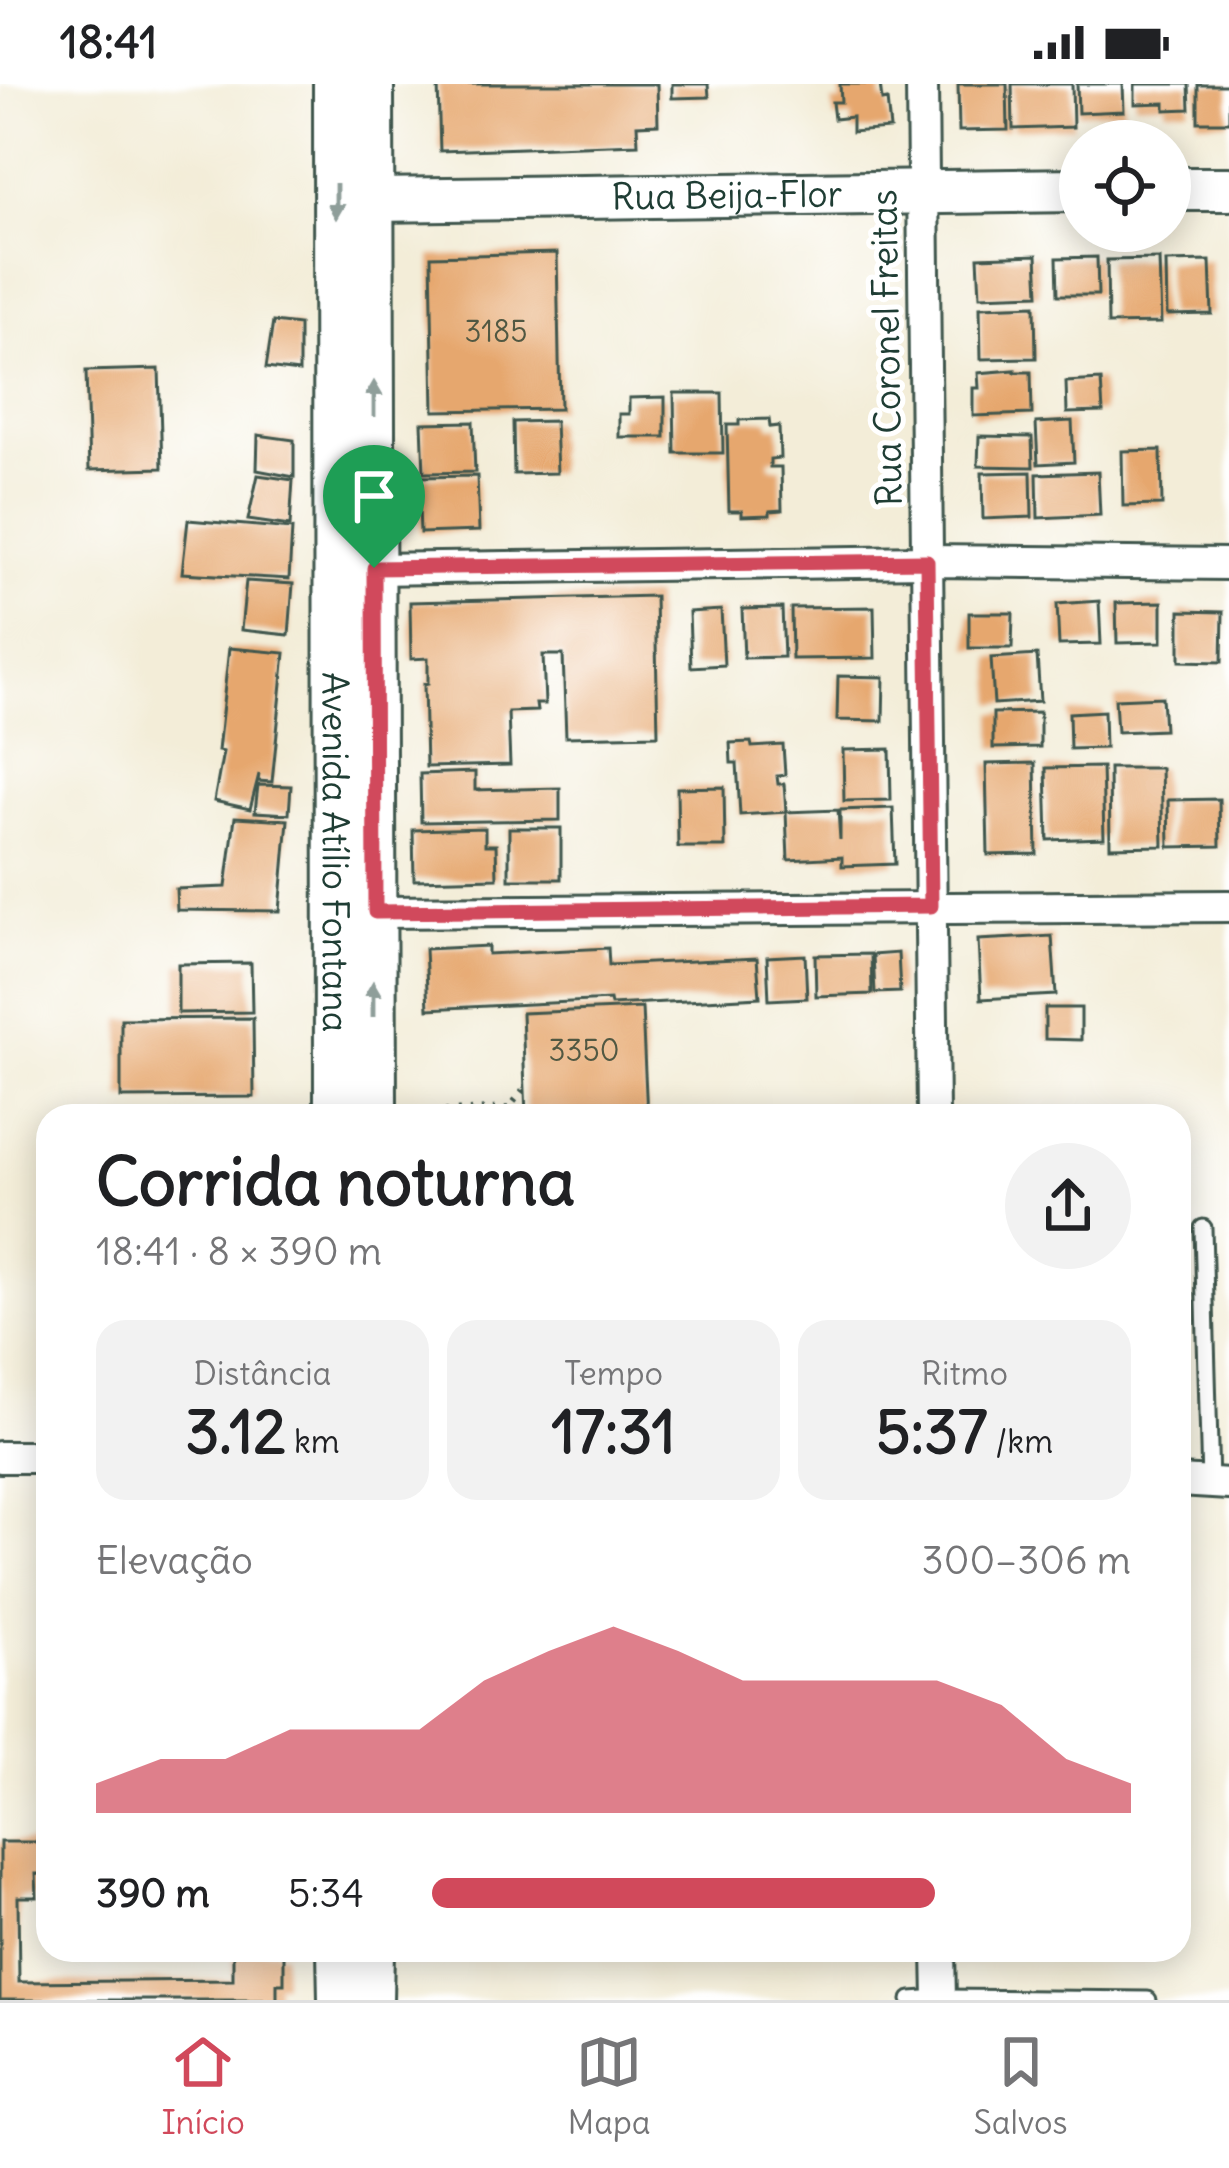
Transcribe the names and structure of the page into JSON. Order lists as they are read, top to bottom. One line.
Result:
{"streets":{"main road":["Rua Beija-Flor","Avenida Atílio Fontana"],"street":["Rua Coronel Freitas"]},"crossings":[["Rua Beija-Flor","Rua Coronel Freitas"],["Rua Beija-Flor","Avenida Atílio Fontana"]],"house_numbers":["3185","3350"],"page":{"status":"18:41","heading":["Corrida noturna","18:41 · 8 × 390 m"],"stats":[["Distância","3.12 km"],["Tempo","17:31"],["Ritmo","5:37 /km"]],"chart":["Elevação","300–306 m"],"list":[{"name":"390 m","note":"5:34"}],"tabs":["Início","Mapa","Salvos"]}}
